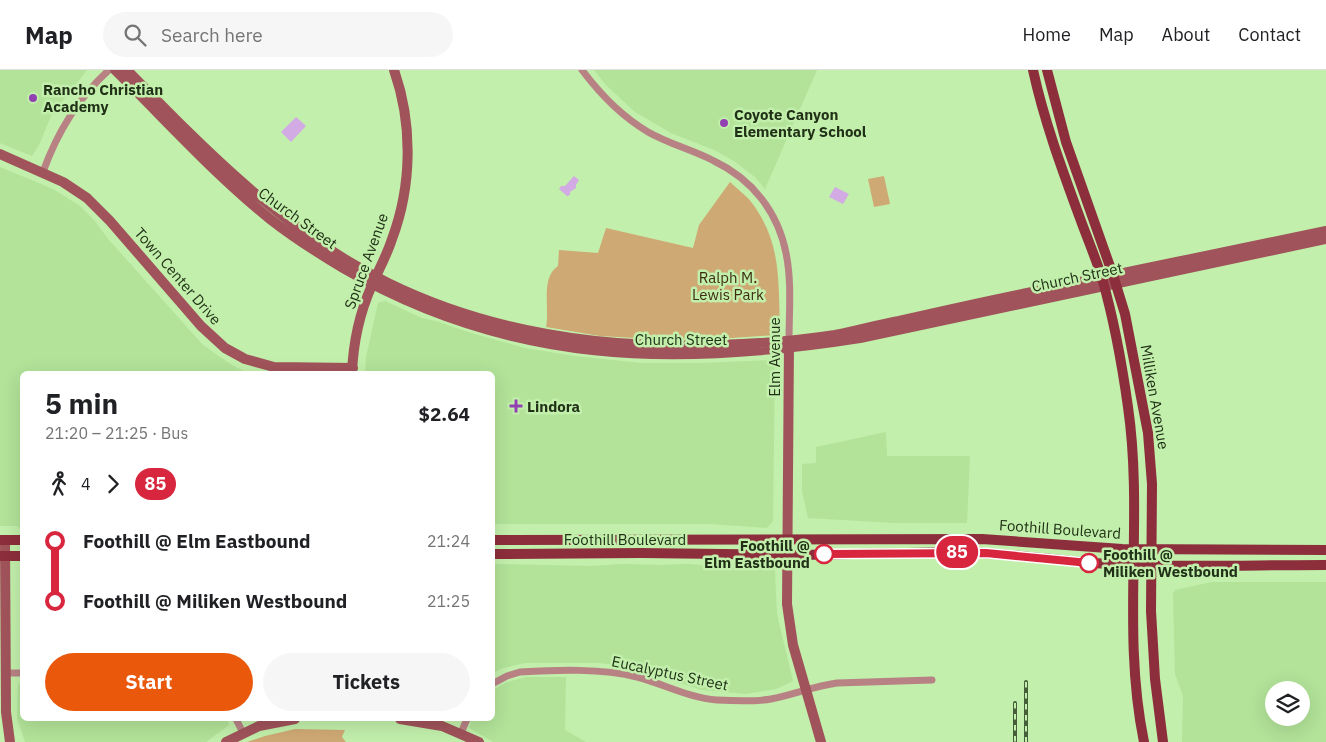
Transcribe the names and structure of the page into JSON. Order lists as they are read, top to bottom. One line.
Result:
{"streets":{"main road":["Church Street","Spruce Avenue","Town Center Drive","Elm Avenue","Milliken Avenue","Foothill Boulevard"],"street":["Eucalyptus Street"]},"crossings":[["Church Street","Spruce Avenue"],["Church Street","Elm Avenue"],["Church Street","Milliken Avenue"],["Spruce Avenue","Town Center Drive"],["Elm Avenue","Foothill Boulevard"],["Elm Avenue","Eucalyptus Street"],["Milliken Avenue","Foothill Boulevard"]],"parks":["Ralph M. Lewis Park"],"places":{"other":["Rancho Christian Academy","Coyote Canyon Elementary School","Foothill @ Elm Eastbound","Foothill @ Miliken Westbound"],"health":["Lindora"]},"lines":["bus line 85"],"page":{"header":"Map","search":"Search here","nav":["Home","Map","About","Contact"],"on_map":"85","heading":["5 min","21:20 – 21:25 · Bus","$2.64"],"legs":["4","85"],"list":[{"name":"Foothill @ Elm Eastbound","value":"21:24"},{"name":"Foothill @ Miliken Westbound","value":"21:25"}],"buttons":["Start","Tickets"]}}
